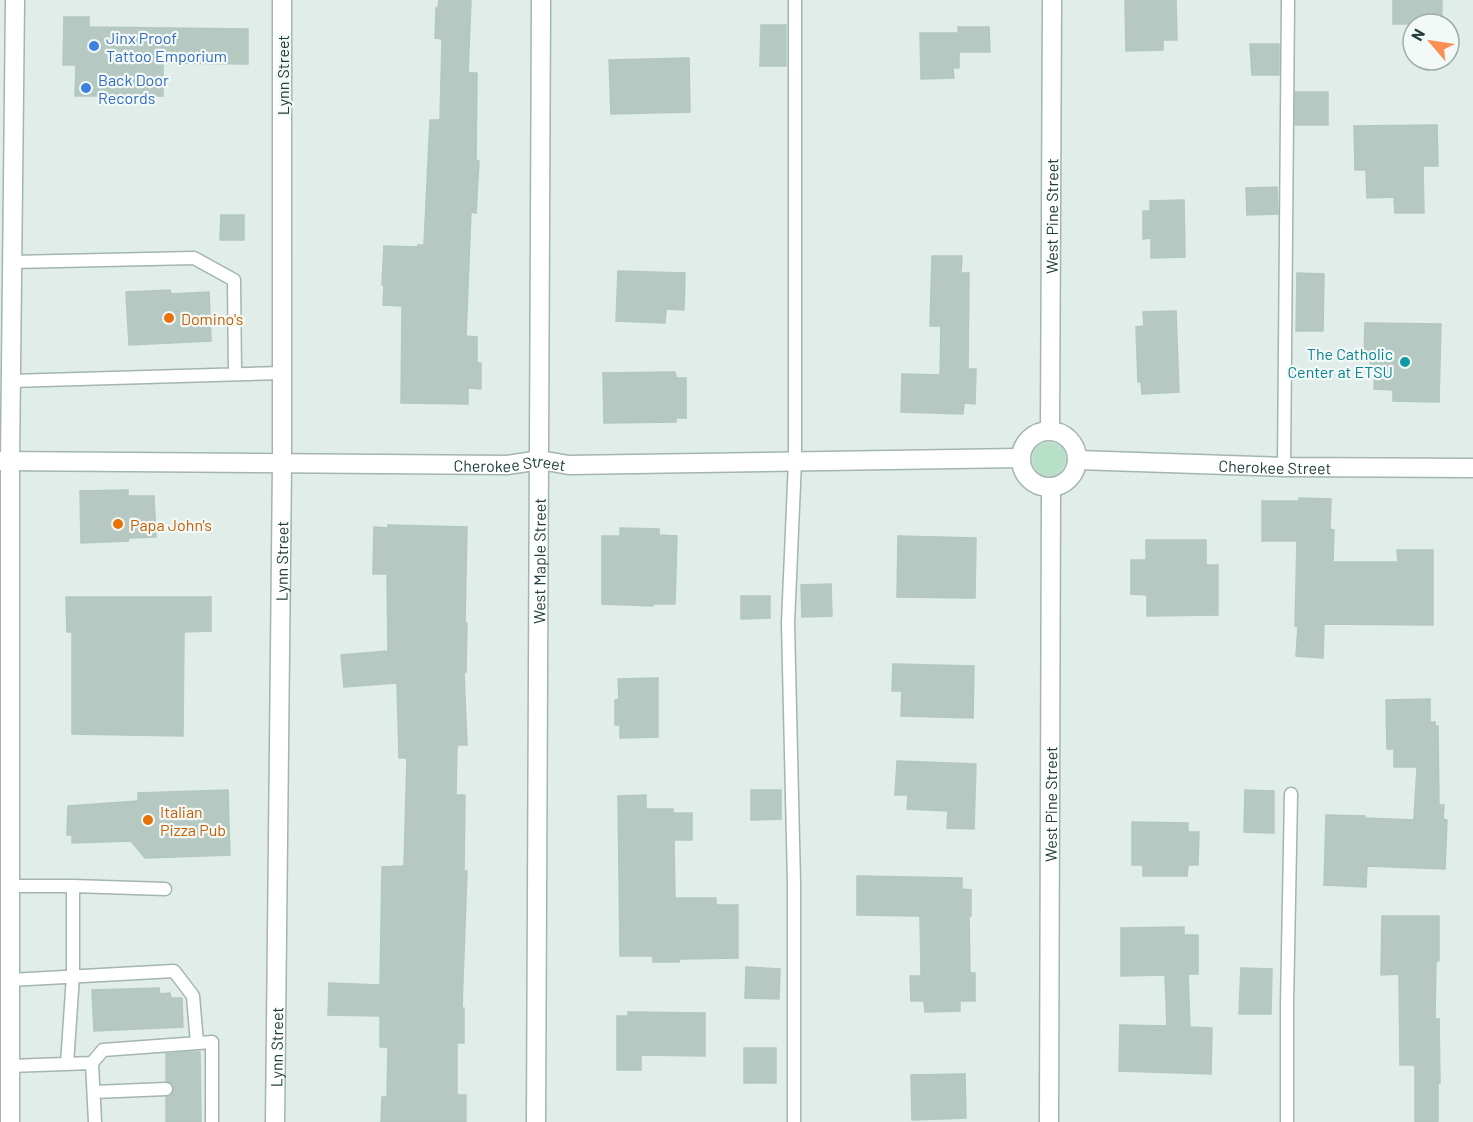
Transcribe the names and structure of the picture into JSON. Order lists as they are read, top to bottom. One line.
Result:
{"streets":{"street":["Lynn Street","West Pine Street","Cherokee Street","West Maple Street"]},"crossings":[["Lynn Street","Cherokee Street"],["West Pine Street","Cherokee Street"],["Cherokee Street","West Maple Street"]],"places":["Jinx Proof Tattoo Emporium","Back Door Records","Domino's","The Catholic Center at ETSU","Papa John's","Italian Pizza Pub"],"north":"top left"}
